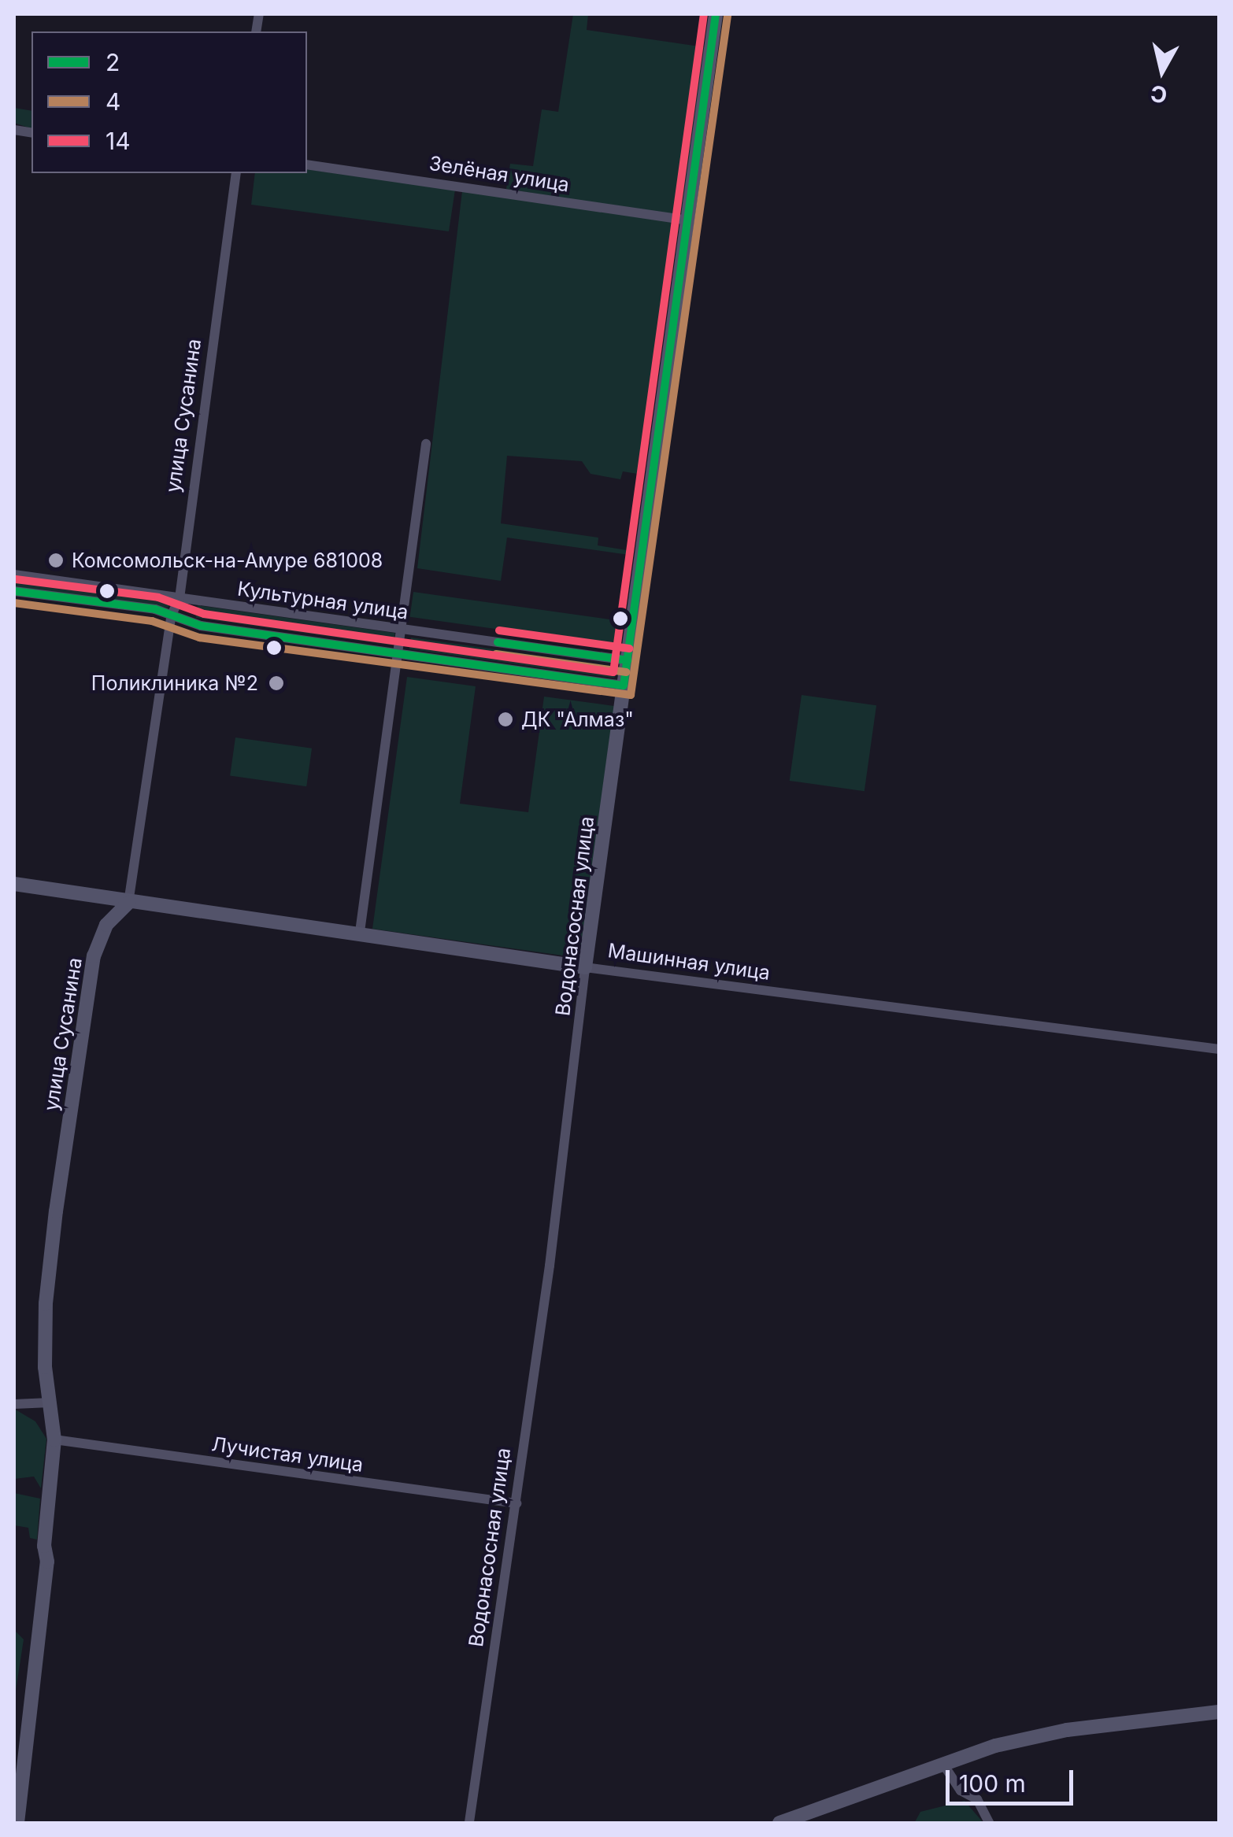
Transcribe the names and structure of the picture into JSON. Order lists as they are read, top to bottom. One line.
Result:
{"streets":{"street":["Зелёная улица","улица Сусанина","Культурная улица","Водонасосная улица","Машинная улица","Лучистая улица"]},"crossings":[["Зелёная улица","Водонасосная улица"],["улица Сусанина","Культурная улица"],["улица Сусанина","Машинная улица"],["улица Сусанина","Лучистая улица"],["Культурная улица","Водонасосная улица"],["Водонасосная улица","Машинная улица"],["Водонасосная улица","Лучистая улица"]],"places":["Комсомольск-на-Амуре 681008","Поликлиника №2","ДК \"Алмаз\""],"lines":["transit line 2","transit line 14","transit line 4"],"legend":["2","4","14"],"scale_bar":"100 m","north":"bottom"}
